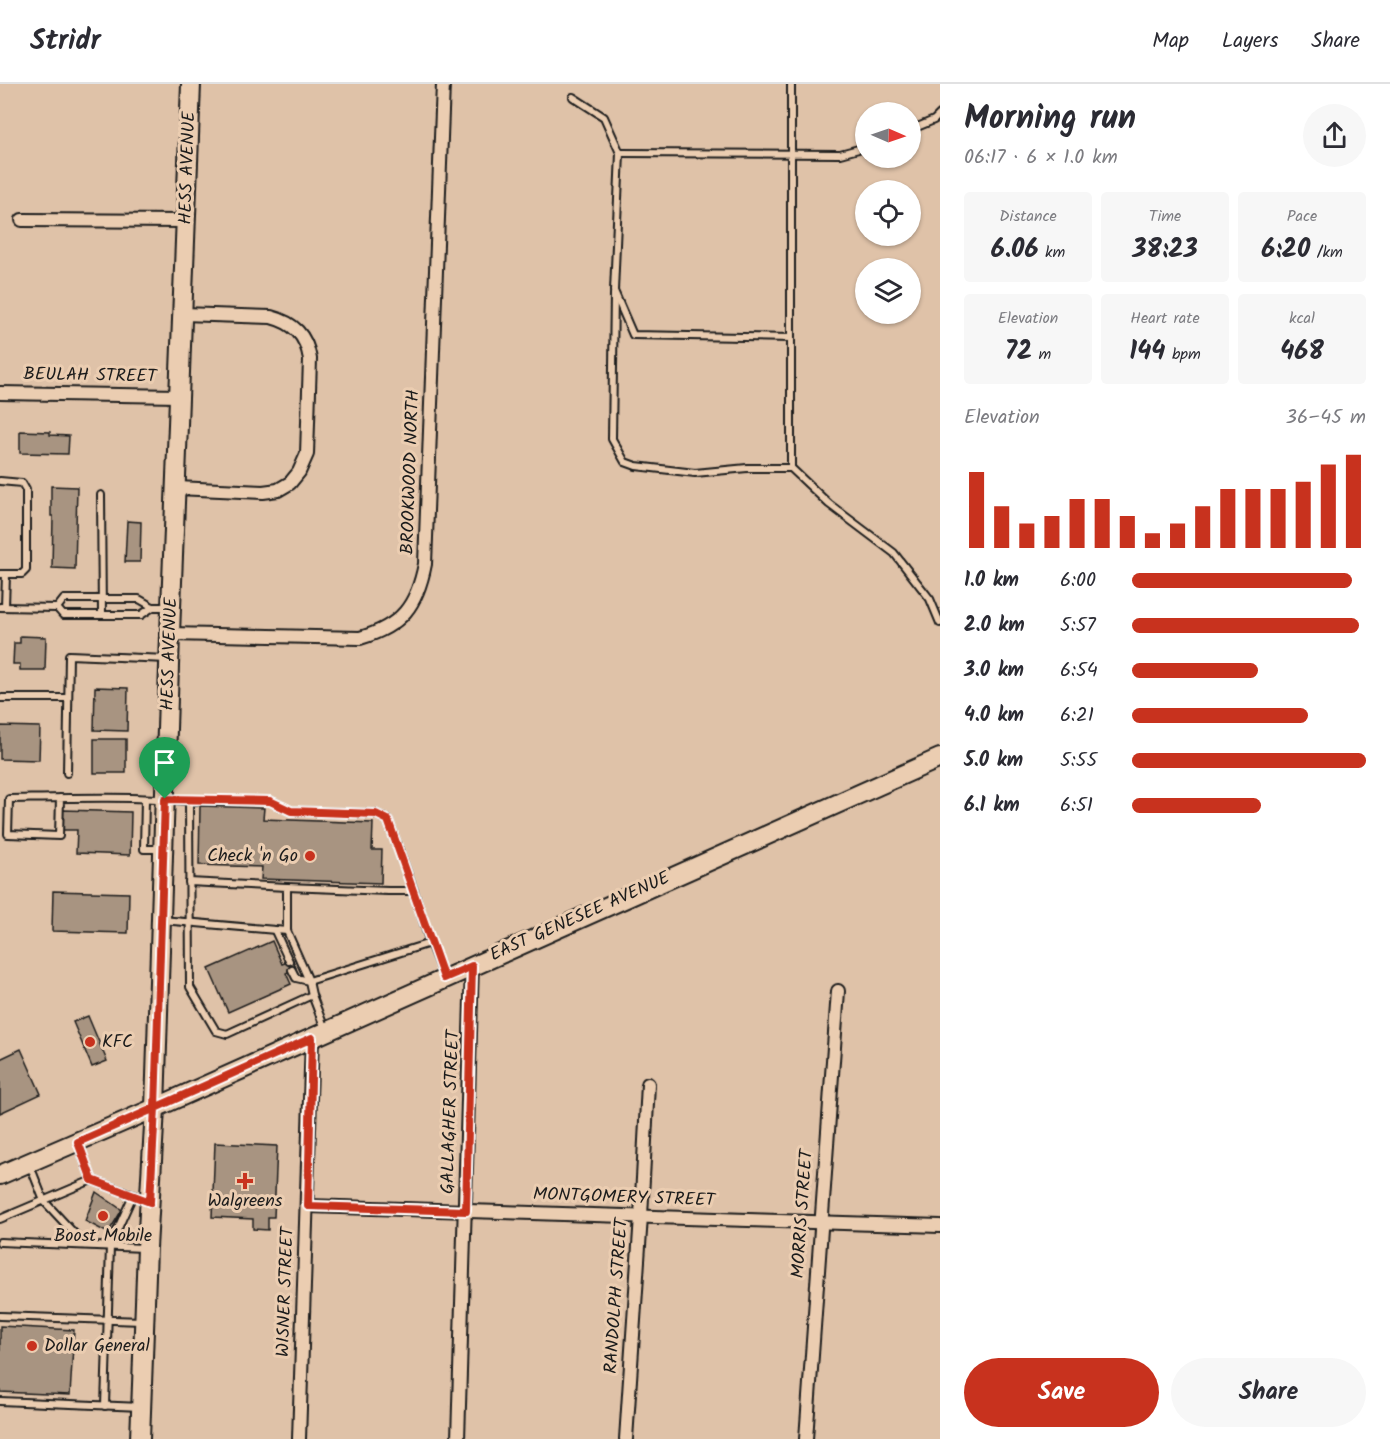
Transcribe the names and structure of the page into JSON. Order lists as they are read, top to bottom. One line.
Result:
{"streets":{"street":["HESS AVENUE","BEULAH STREET","BROOKWOOD NORTH","EAST GENESEE AVENUE","GALLAGHER STREET","MONTGOMERY STREET","MORRIS STREET","WISNER STREET","RANDOLPH STREET"]},"crossings":[["HESS AVENUE","BEULAH STREET"],["HESS AVENUE","BROOKWOOD NORTH"],["HESS AVENUE","EAST GENESEE AVENUE"],["EAST GENESEE AVENUE","GALLAGHER STREET"],["EAST GENESEE AVENUE","WISNER STREET"],["GALLAGHER STREET","MONTGOMERY STREET"],["MONTGOMERY STREET","MORRIS STREET"],["MONTGOMERY STREET","WISNER STREET"],["MONTGOMERY STREET","RANDOLPH STREET"]],"places":{"other":["Check 'n Go","KFC","Boost Mobile","Dollar General"],"health":["Walgreens"]},"north":"right","page":{"header":"Stridr","nav":["Map","Layers","Share"],"heading":["Morning run","06:17 · 6 × 1.0 km"],"stats":[["Distance","6.06 km"],["Time","38:23"],["Pace","6:20 /km"],["Elevation","72 m"],["Heart rate","144 bpm"],["kcal","468"]],"chart":["Elevation","36–45 m"],"list":[{"name":"1.0 km","note":"6:00"},{"name":"2.0 km","note":"5:57"},{"name":"3.0 km","note":"6:54"},{"name":"4.0 km","note":"6:21"},{"name":"5.0 km","note":"5:55"},{"name":"6.1 km","note":"6:51"}],"buttons":["Save","Share"]}}
